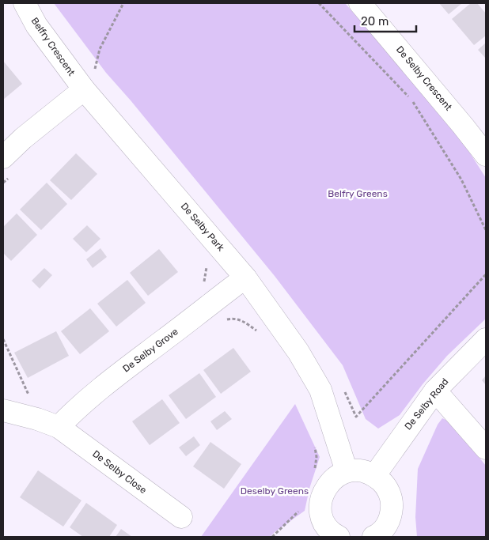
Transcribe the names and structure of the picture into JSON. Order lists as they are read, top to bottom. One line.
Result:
{"streets":{"street":["Belfry Crescent","De Selby Crescent","De Selby Park","De Selby Grove","De Selby Road","De Selby Close"]},"crossings":[["Belfry Crescent","De Selby Park"],["De Selby Park","De Selby Grove"],["De Selby Grove","De Selby Close"]],"parks":["Belfry Greens","Deselby Greens"],"scale_bar":"20 m"}
